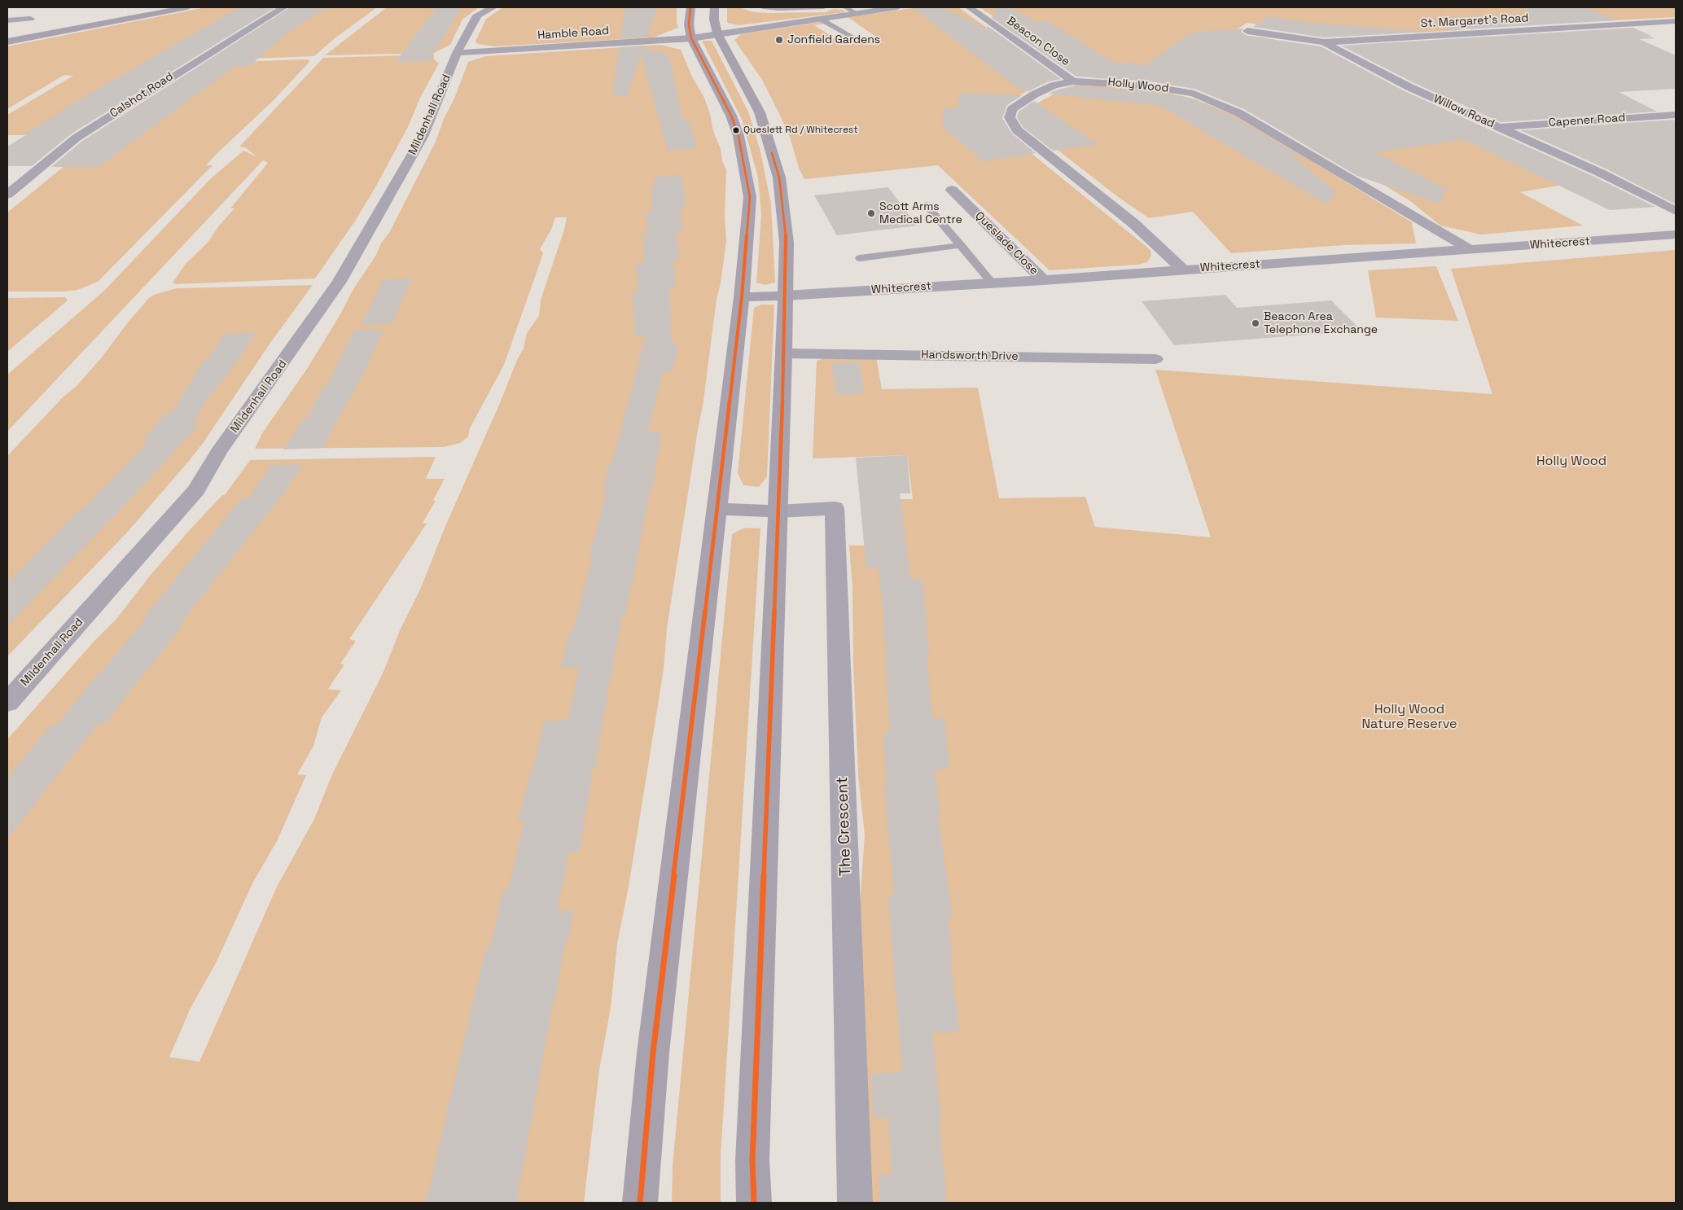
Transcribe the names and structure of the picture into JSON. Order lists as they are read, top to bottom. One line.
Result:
{"streets":{"street":["St. Margaret's Road","Hamble Road","Beacon Close","Holly Wood","Calshot Road","Willow Road","Mildenhall Road","Capener Road","Queslade Close","Whitecrest","Handsworth Drive","The Crescent"]},"crossings":[["St. Margaret's Road","Willow Road"],["Hamble Road","Mildenhall Road"],["Beacon Close","Holly Wood"],["Holly Wood","Whitecrest"],["Willow Road","Capener Road"],["Queslade Close","Whitecrest"]],"parks":["Holly Wood","Holly Wood Nature Reserve"],"places":["Jonfield Gardens","Queslett Rd / Whitecrest","Scott Arms Medical Centre","Beacon Area Telephone Exchange"]}
